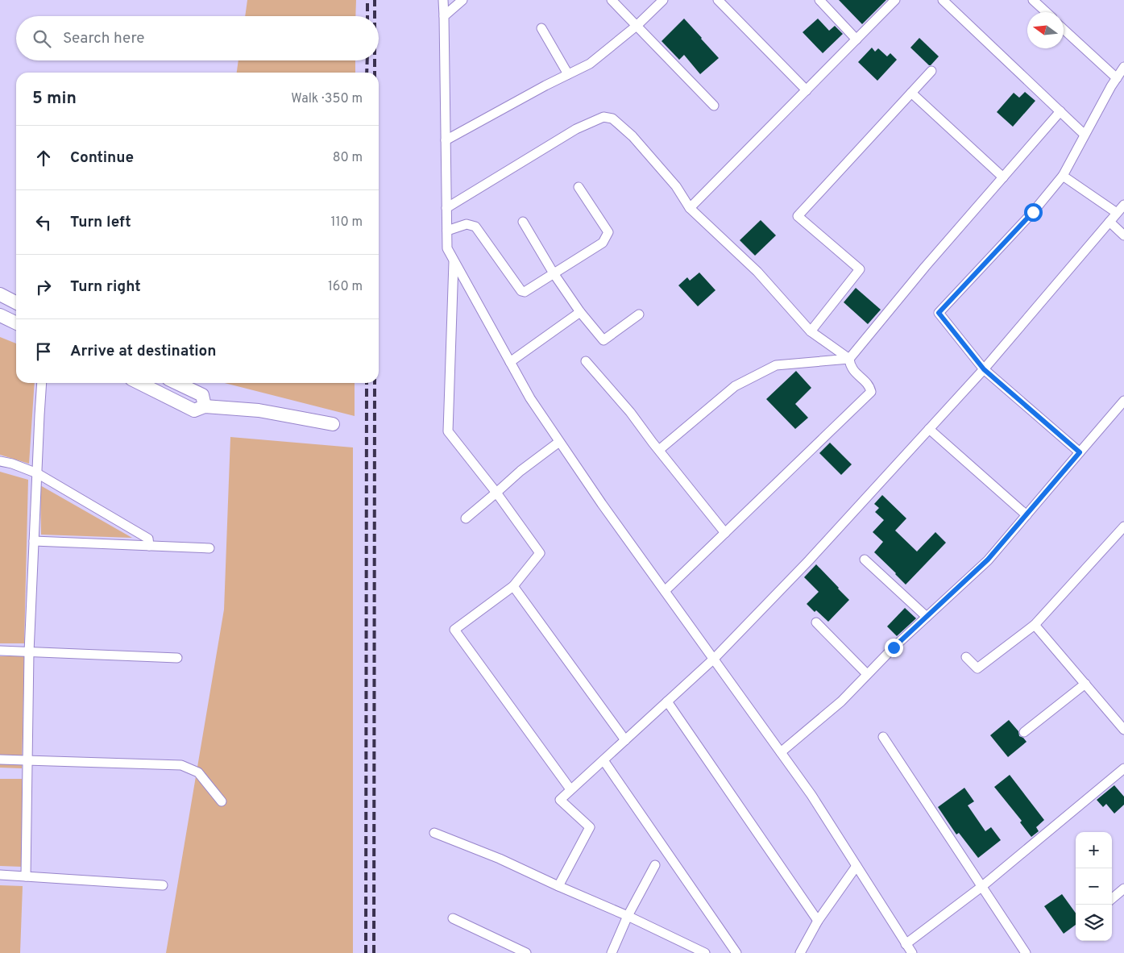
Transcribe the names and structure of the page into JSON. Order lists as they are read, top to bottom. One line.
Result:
{"north":"left","page":{"search":"Search here","heading":["5 min","Walk · 350 m"],"list":[["Continue","80 m"],["Turn left","110 m"],["Turn right","160 m"],"Arrive at destination"],"map_buttons":["+","−"]}}
